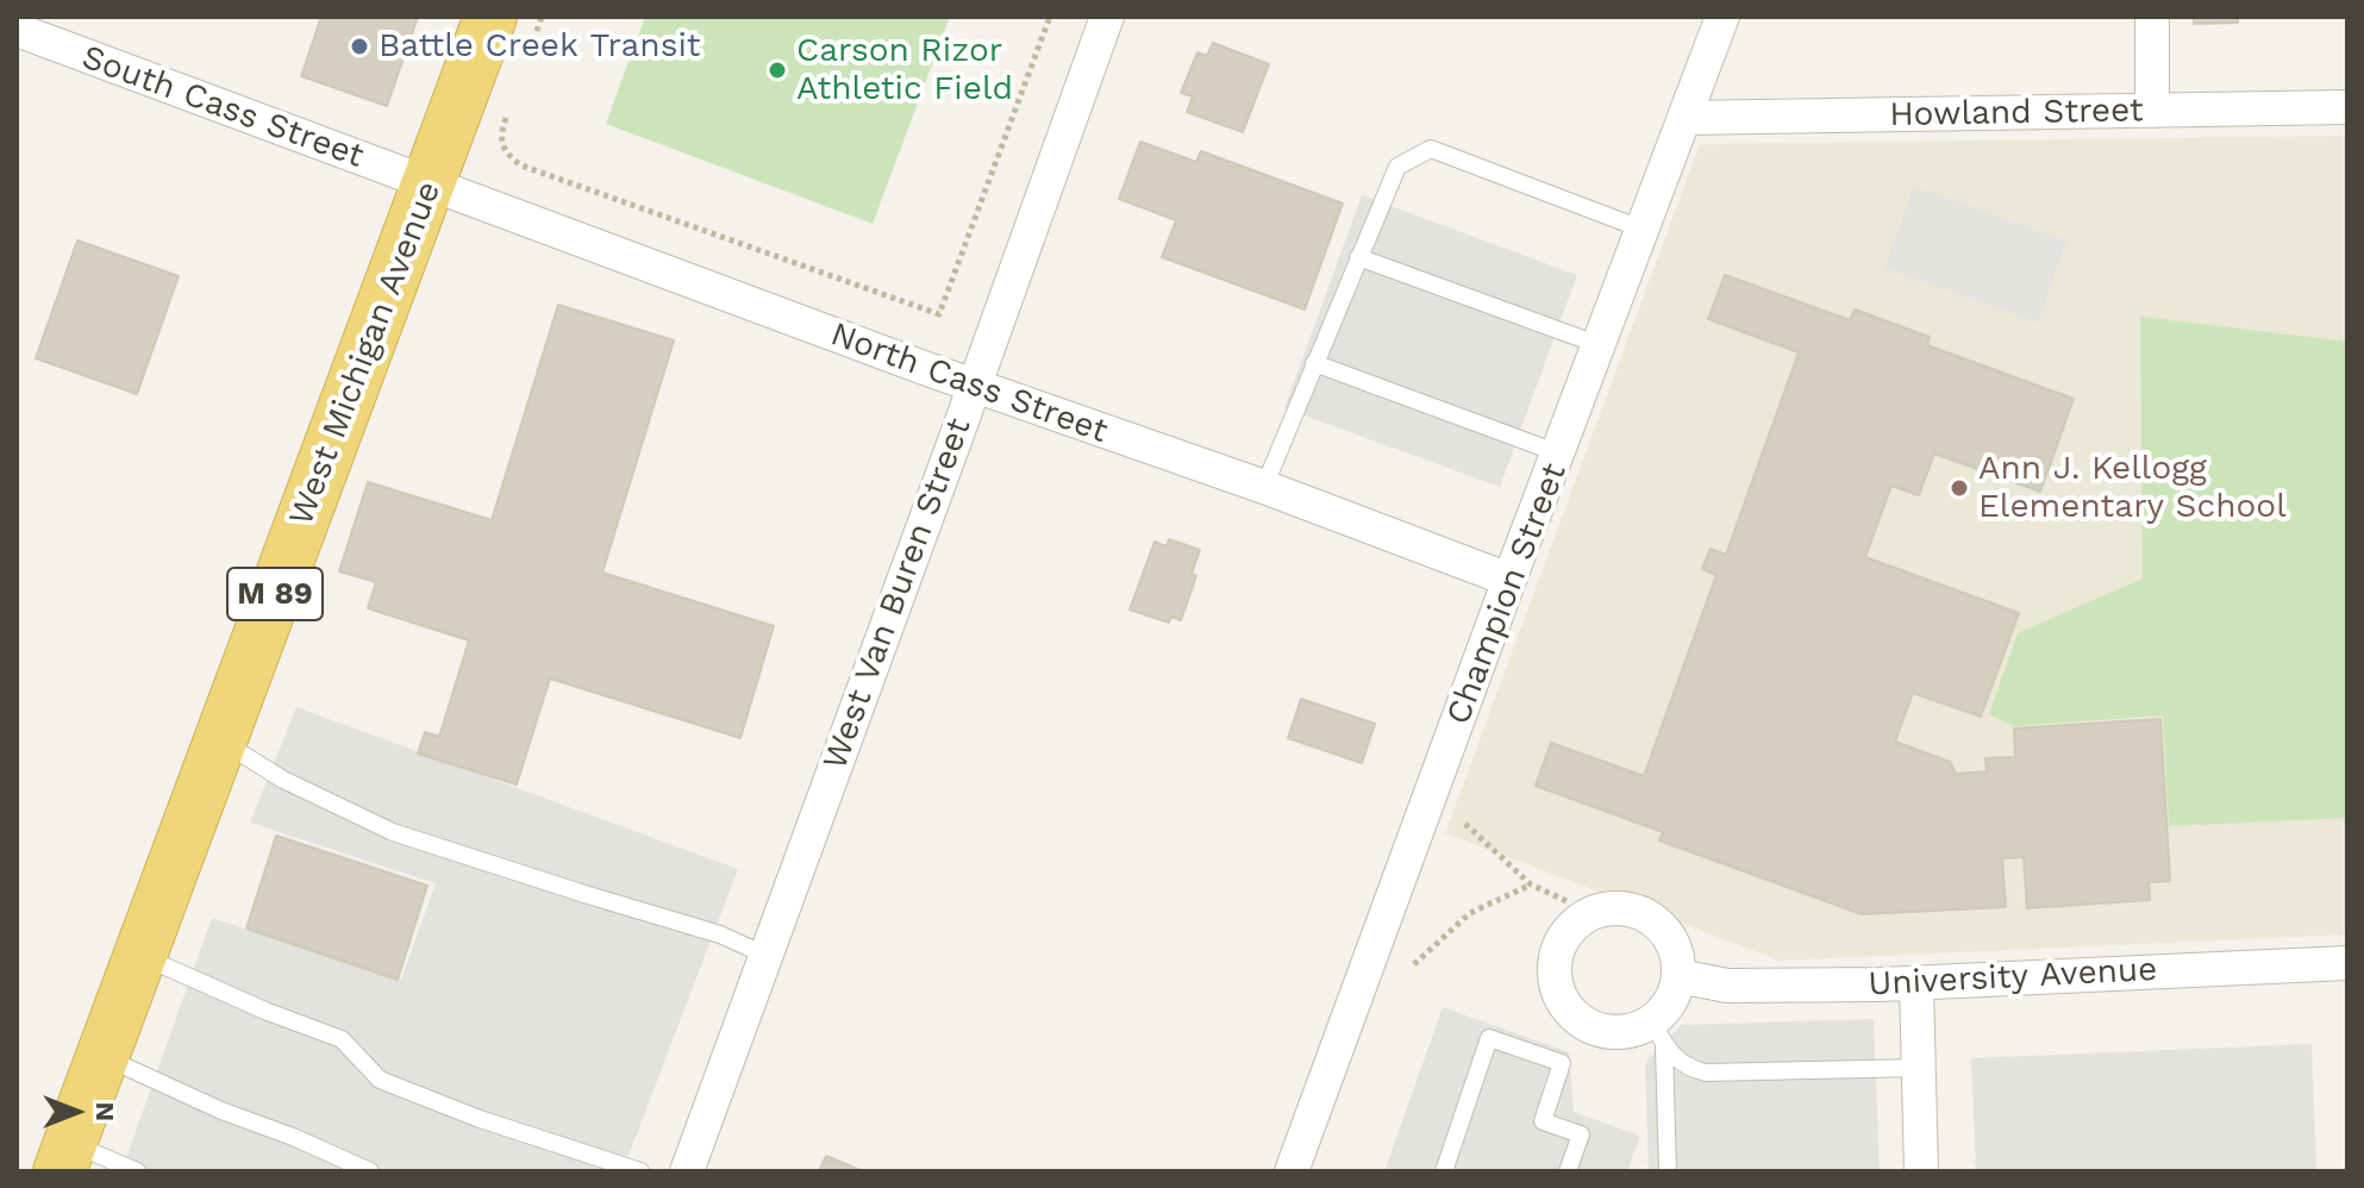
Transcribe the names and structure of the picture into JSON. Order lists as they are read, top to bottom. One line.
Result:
{"streets":{"highway":["West Michigan Avenue","M 89"],"street":["South Cass Street","Howland Street","North Cass Street","West Van Buren Street","Champion Street","University Avenue"]},"crossings":[["South Cass Street","West Michigan Avenue"],["South Cass Street","North Cass Street"],["Howland Street","Champion Street"],["West Michigan Avenue","North Cass Street"],["North Cass Street","West Van Buren Street"],["North Cass Street","Champion Street"]],"places":["Battle Creek Transit","Carson Rizor Athletic Field","Ann J. Kellogg Elementary School"],"north":"right"}
